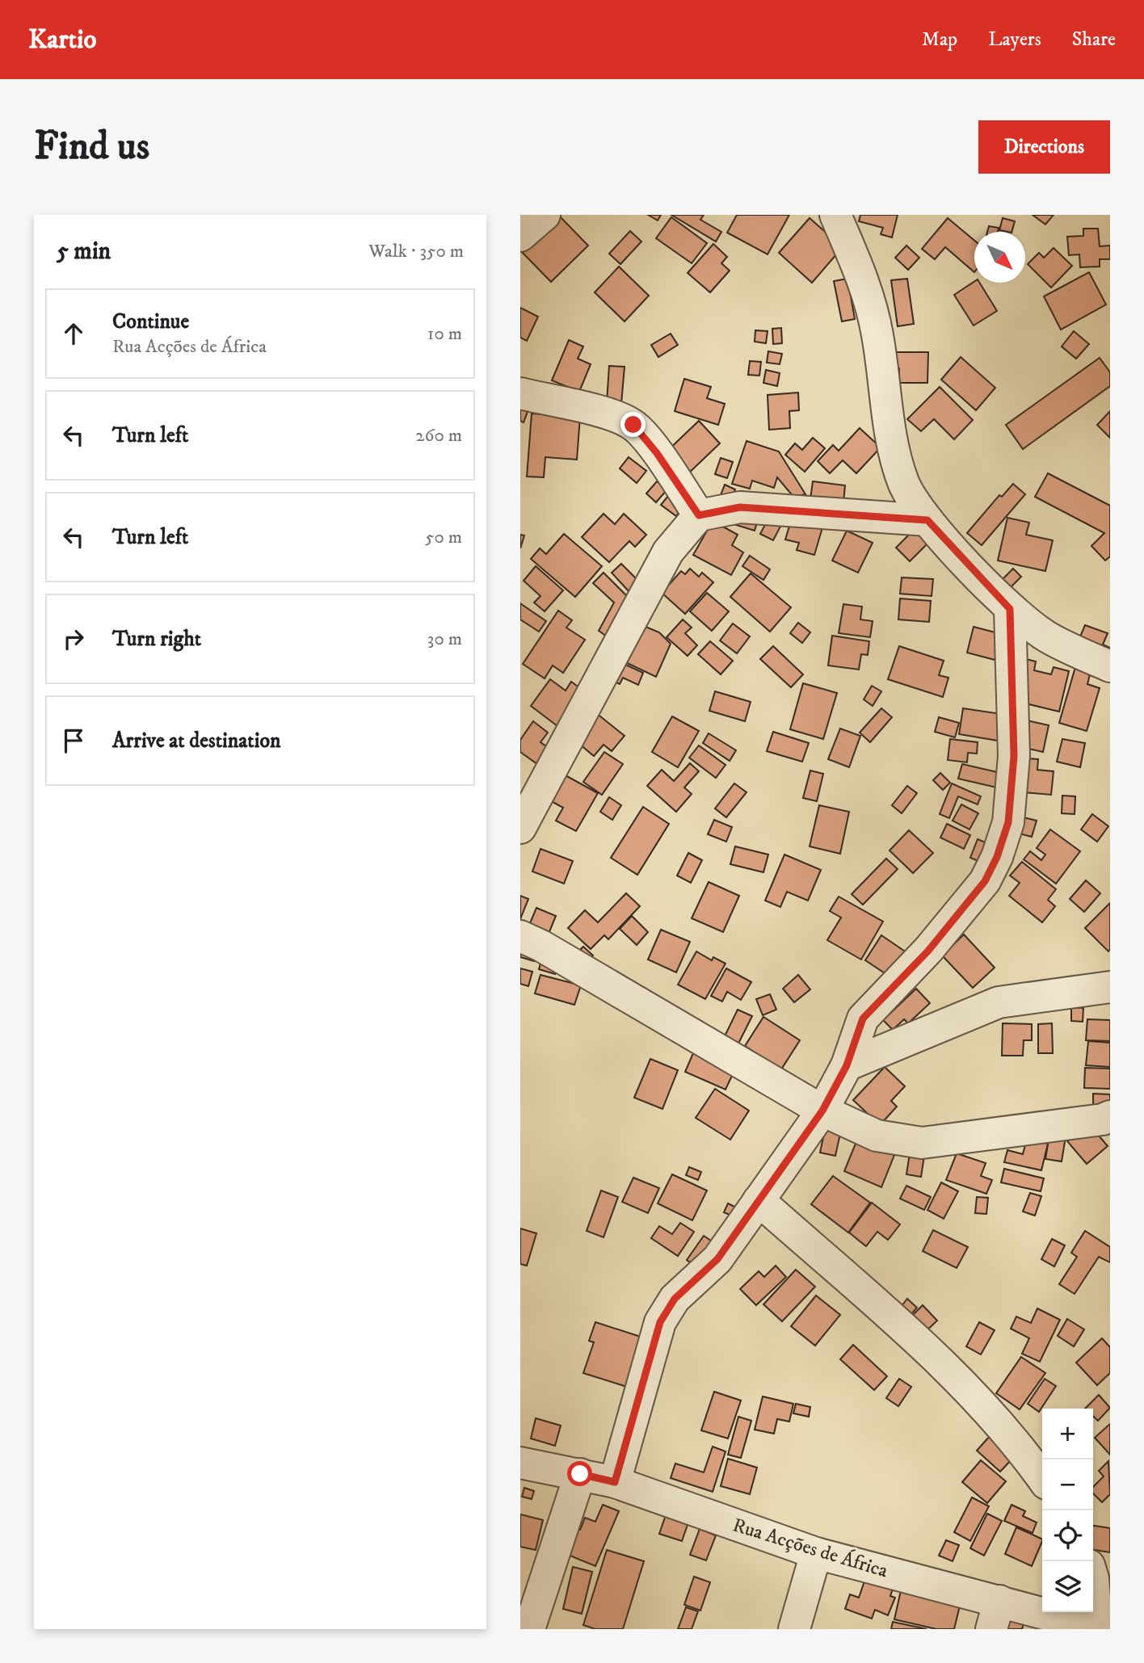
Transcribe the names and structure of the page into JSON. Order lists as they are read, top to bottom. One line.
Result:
{"streets":{"street":["Rua Acções de África"]},"north":"bottom right","page":{"header":"Kartio","nav":["Map","Layers","Share"],"buttons":"Directions","title":"Find us","heading":["5 min","Walk · 350 m"],"list":[["Continue","Rua Acções de África","10 m"],["Turn left","260 m"],["Turn left","50 m"],["Turn right","30 m"],"Arrive at destination"],"map_buttons":["+","−"]}}
